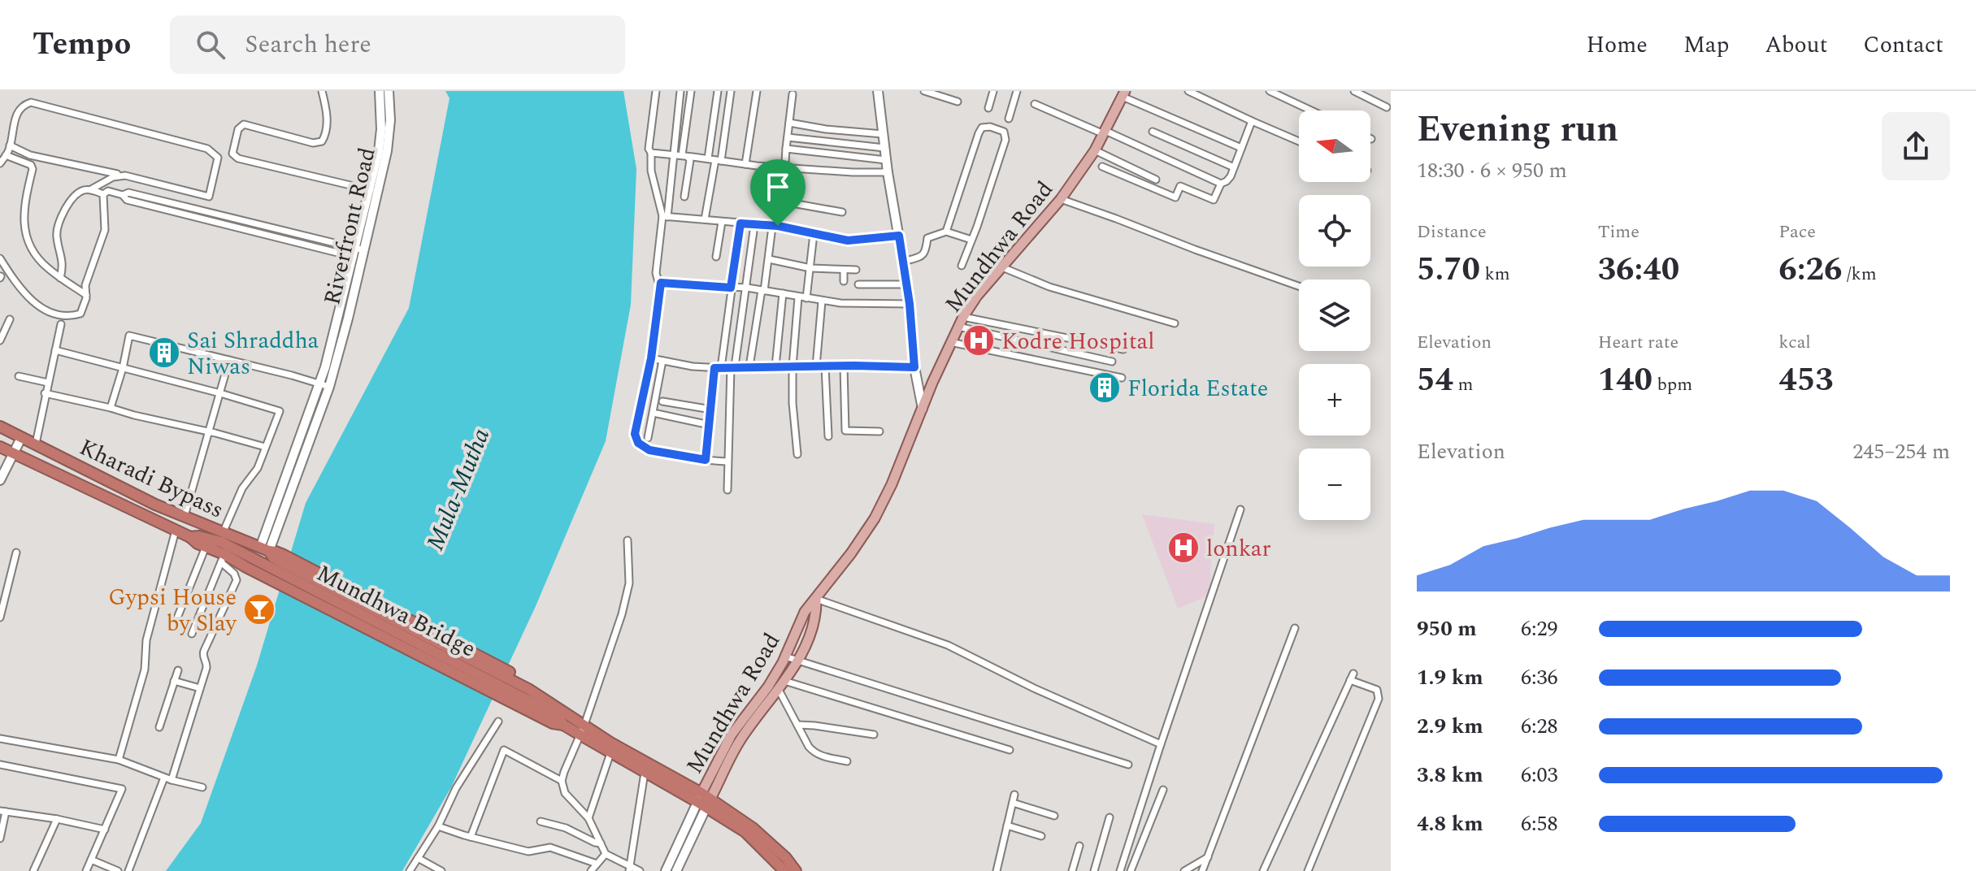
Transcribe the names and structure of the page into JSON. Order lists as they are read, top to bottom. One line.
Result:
{"streets":{"highway":["Kharadi Bypass","Mundhwa Bridge"],"main road":["Mundhwa Road"],"street":["Riverfront Road"]},"crossings":[["Riverfront Road","Kharadi Bypass"],["Kharadi Bypass","Mundhwa Bridge"]],"water":["Mula-Mutha"],"places":{"hospital":["Kodre Hospital","lonkar"],"building":["Sai Shraddha Niwas","Florida Estate"],"bar":["Gypsi House by Slay"]},"north":"left","page":{"header":"Tempo","search":"Search here","nav":["Home","Map","About","Contact"],"heading":["Evening run","18:30 · 6 × 950 m"],"map_buttons":["+","−"],"stats":[["Distance","5.70 km"],["Time","36:40"],["Pace","6:26 /km"],["Elevation","54 m"],["Heart rate","140 bpm"],["kcal","453"]],"chart":["Elevation","245–254 m"],"list":[{"name":"950 m","note":"6:29"},{"name":"1.9 km","note":"6:36"},{"name":"2.9 km","note":"6:28"},{"name":"3.8 km","note":"6:03"},{"name":"4.8 km","note":"6:58"}]}}
